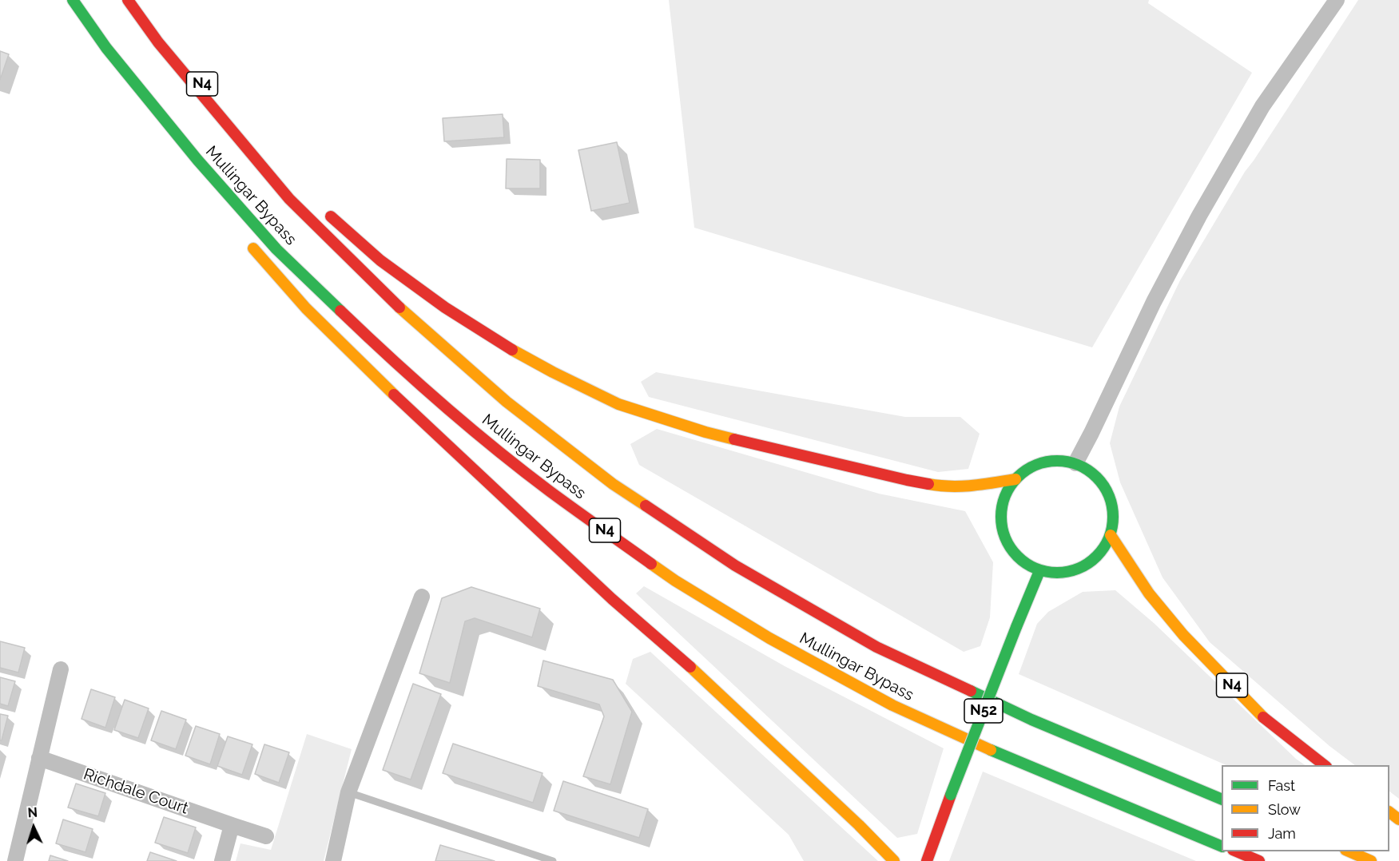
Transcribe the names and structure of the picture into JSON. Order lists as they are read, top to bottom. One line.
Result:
{"streets":{"main road":["N4","Mullingar Bypass","N52"],"street":["Richdale Court"]},"crossings":[["N4","Mullingar Bypass"],["N4","N52"]],"legend":["Fast","Slow","Jam"],"north":"top"}
